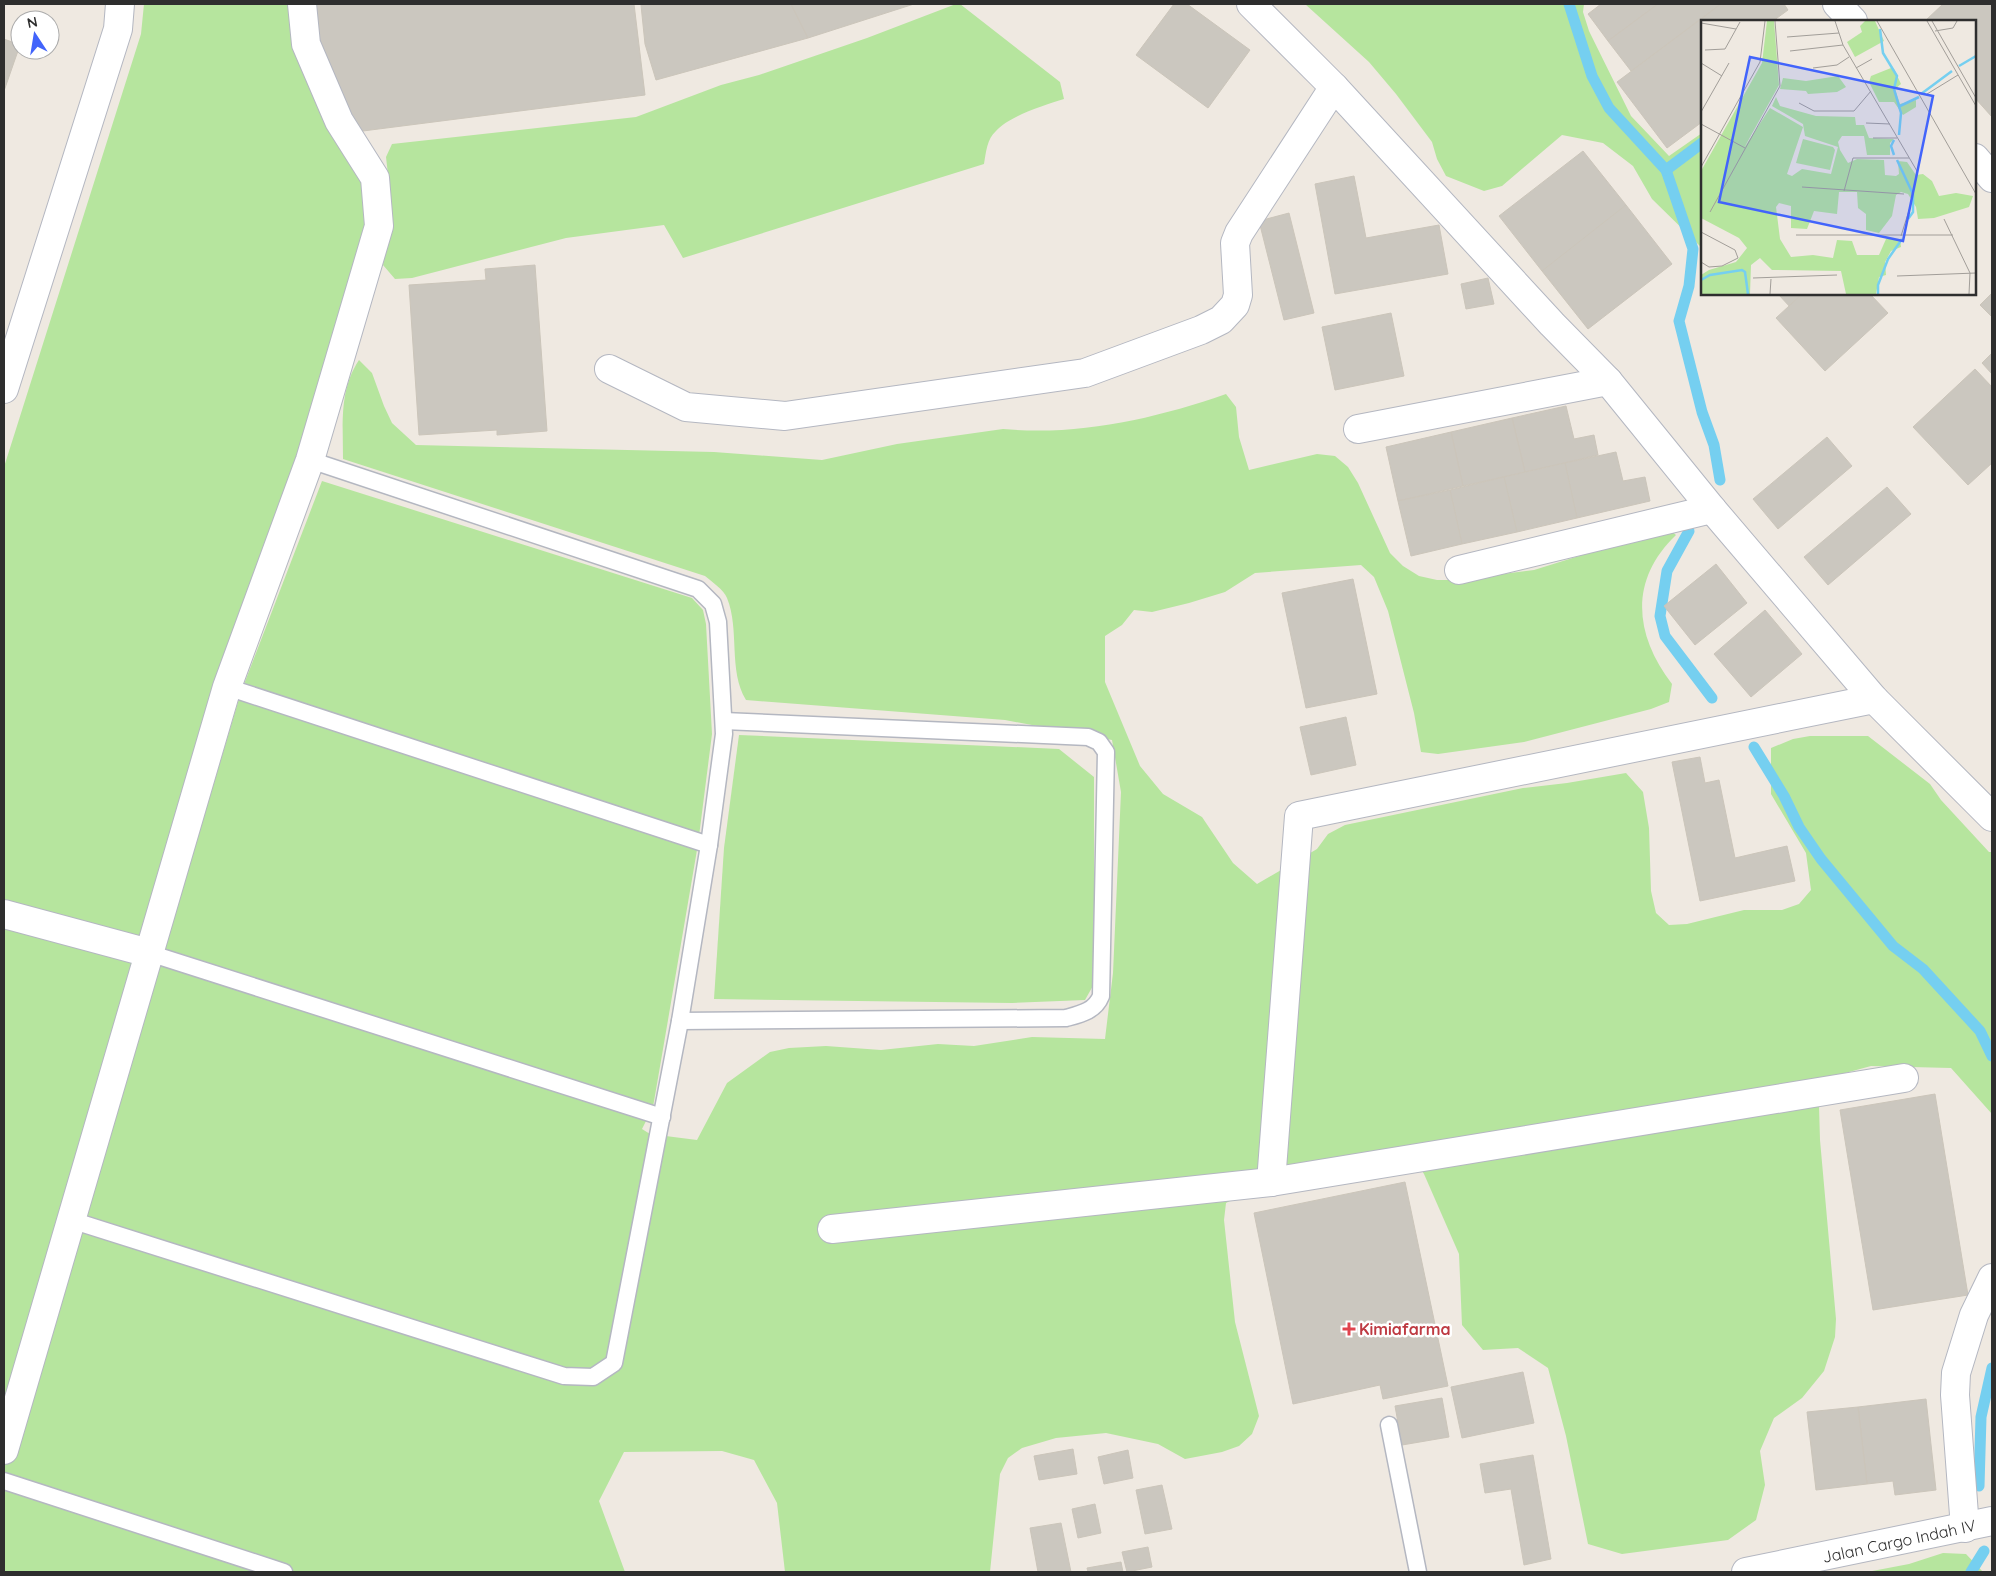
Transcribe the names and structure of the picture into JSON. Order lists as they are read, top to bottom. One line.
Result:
{"streets":{"street":["Jalan Cargo Indah IV"]},"places":{"health":["Kimiafarma"]},"north":"top"}
